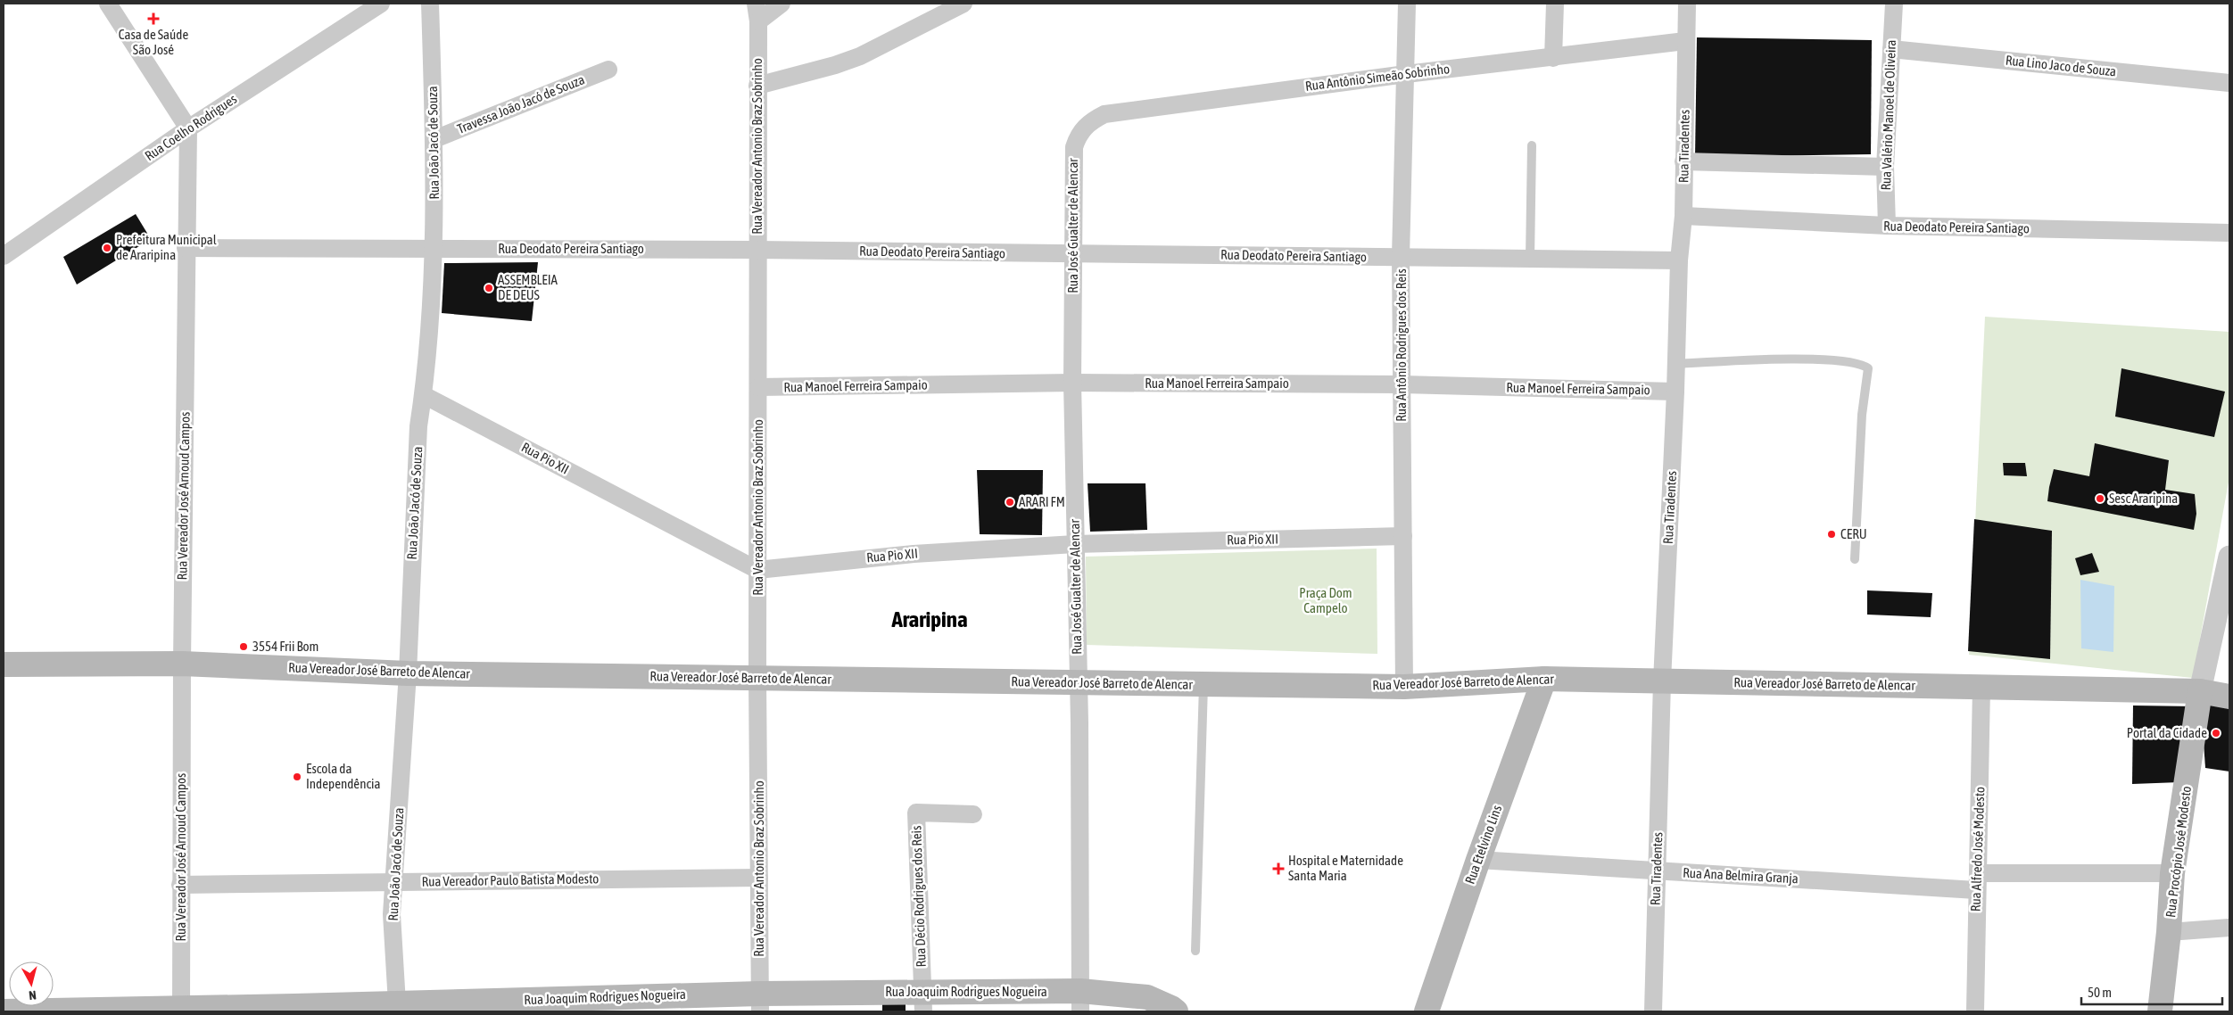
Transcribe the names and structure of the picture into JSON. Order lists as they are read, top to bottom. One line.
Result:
{"streets":{"main road":["Rua Vereador José Barreto de Alencar","Rua Etelvino Lins","Rua Procópio José Modesto","Rua Joaquim Rodrigues Nogueira"],"street":["Rua Lino Jaco de Souza","Rua Antônio Simeão Sobrinho","Travessa João Jacó de Souza","Rua Valério Manoel de Oliveira","Rua Coelho Rodrigues","Rua João Jacó de Souza","Rua Vereador Antonio Braz Sobrinho","Rua Tiradentes","Rua José Gualter de Alencar","Rua Deodato Pereira Santiago","Rua Antônio Rodrigues dos Reis","Rua Manoel Ferreira Sampaio","Rua Pio XII","Rua Vereador José Arnoud Campos","Rua Alfredo José Modesto","Rua Ana Belmira Granja","Rua Vereador Paulo Batista Modesto","Rua Décio Rodrigues dos Reis"]},"crossings":[["Rua Lino Jaco de Souza","Rua Valério Manoel de Oliveira"],["Rua Antônio Simeão Sobrinho","Rua Tiradentes"],["Rua Antônio Simeão Sobrinho","Rua José Gualter de Alencar"],["Rua Antônio Simeão Sobrinho","Rua Antônio Rodrigues dos Reis"],["Travessa João Jacó de Souza","Rua João Jacó de Souza"],["Rua Valério Manoel de Oliveira","Rua Deodato Pereira Santiago"],["Rua Coelho Rodrigues","Rua Vereador José Arnoud Campos"],["Rua João Jacó de Souza","Rua Deodato Pereira Santiago"],["Rua João Jacó de Souza","Rua Pio XII"],["Rua João Jacó de Souza","Rua Vereador José Barreto de Alencar"],["Rua João Jacó de Souza","Rua Vereador Paulo Batista Modesto"],["Rua João Jacó de Souza","Rua Joaquim Rodrigues Nogueira"],["Rua Vereador Antonio Braz Sobrinho","Rua Deodato Pereira Santiago"],["Rua Vereador Antonio Braz Sobrinho","Rua Manoel Ferreira Sampaio"],["Rua Vereador Antonio Braz Sobrinho","Rua Pio XII"],["Rua Vereador Antonio Braz Sobrinho","Rua Vereador José Barreto de Alencar"],["Rua Vereador Antonio Braz Sobrinho","Rua Vereador Paulo Batista Modesto"],["Rua Vereador Antonio Braz Sobrinho","Rua Joaquim Rodrigues Nogueira"],["Rua Tiradentes","Rua Deodato Pereira Santiago"],["Rua Tiradentes","Rua Manoel Ferreira Sampaio"],["Rua Tiradentes","Rua Vereador José Barreto de Alencar"],["Rua Tiradentes","Rua Ana Belmira Granja"],["Rua José Gualter de Alencar","Rua Deodato Pereira Santiago"],["Rua José Gualter de Alencar","Rua Manoel Ferreira Sampaio"],["Rua José Gualter de Alencar","Rua Pio XII"],["Rua José Gualter de Alencar","Rua Vereador José Barreto de Alencar"],["Rua José Gualter de Alencar","Rua Joaquim Rodrigues Nogueira"],["Rua Deodato Pereira Santiago","Rua Antônio Rodrigues dos Reis"],["Rua Deodato Pereira Santiago","Rua Vereador José Arnoud Campos"],["Rua Antônio Rodrigues dos Reis","Rua Manoel Ferreira Sampaio"],["Rua Antônio Rodrigues dos Reis","Rua Pio XII"],["Rua Antônio Rodrigues dos Reis","Rua Vereador José Barreto de Alencar"],["Rua Vereador José Arnoud Campos","Rua Vereador José Barreto de Alencar"],["Rua Vereador José Arnoud Campos","Rua Vereador Paulo Batista Modesto"],["Rua Vereador José Arnoud Campos","Rua Joaquim Rodrigues Nogueira"],["Rua Vereador José Barreto de Alencar","Rua Etelvino Lins"],["Rua Vereador José Barreto de Alencar","Rua Alfredo José Modesto"],["Rua Vereador José Barreto de Alencar","Rua Procópio José Modesto"],["Rua Etelvino Lins","Rua Ana Belmira Granja"],["Rua Alfredo José Modesto","Rua Ana Belmira Granja"],["Rua Procópio José Modesto","Rua Ana Belmira Granja"],["Rua Décio Rodrigues dos Reis","Rua Joaquim Rodrigues Nogueira"]],"districts":["Araripina"],"parks":["Praça Dom Campelo"],"places":{"health":["Casa de Saúde São José","Hospital e Maternidade Santa Maria"],"other":["Prefeitura Municipal de Araripina","ASSEMBLEIA DE DEUS","Sesc Araripina","ARARI FM","CERU","3554 Frii Bom","Portal da Cidade","Escola da Independência"]},"scale_bar":"50 m","north":"bottom"}
